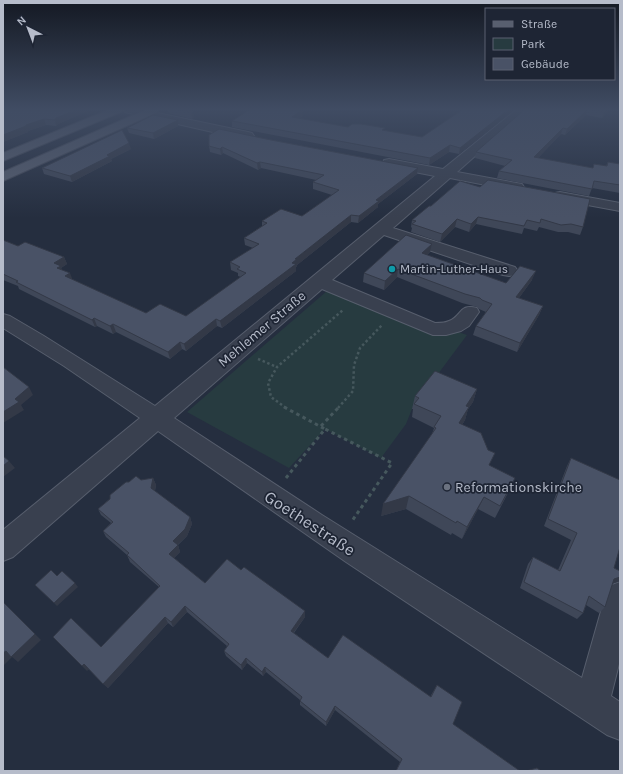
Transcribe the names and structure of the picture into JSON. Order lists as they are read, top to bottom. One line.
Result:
{"streets":{"street":["Mehlemer Straße","Goethestraße"]},"crossings":[["Mehlemer Straße","Goethestraße"]],"places":["Martin-Luther-Haus","Reformationskirche"],"legend":["Straße","Park","Gebäude"],"north":"top left"}
